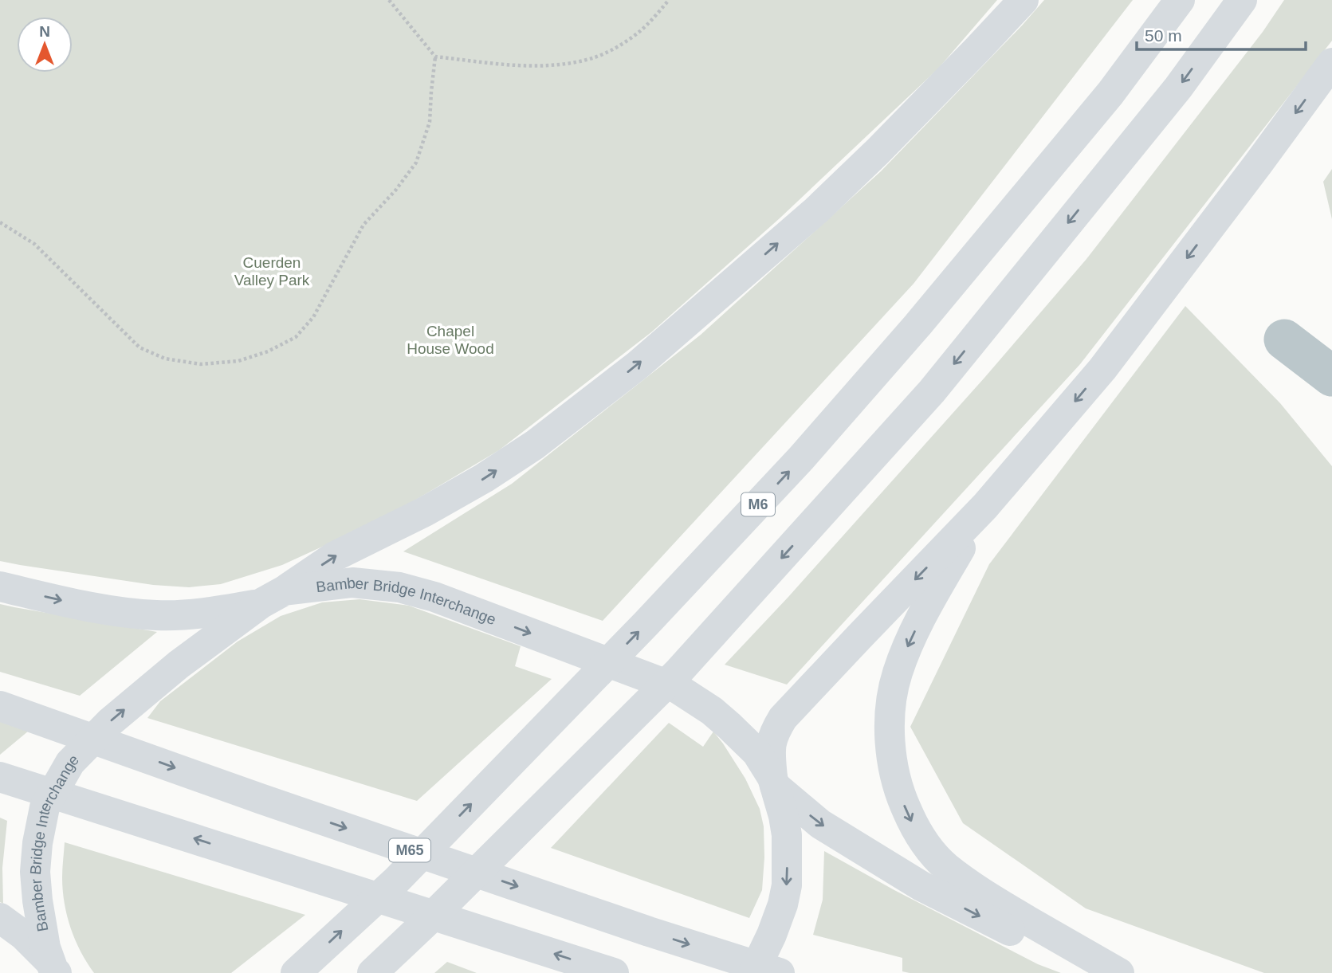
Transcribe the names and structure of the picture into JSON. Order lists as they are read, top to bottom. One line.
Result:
{"streets":{"highway":["M6","Bamber Bridge Interchange","M65"]},"parks":["Cuerden Valley Park","Chapel House Wood"],"scale_bar":"50 m","north":"top"}
